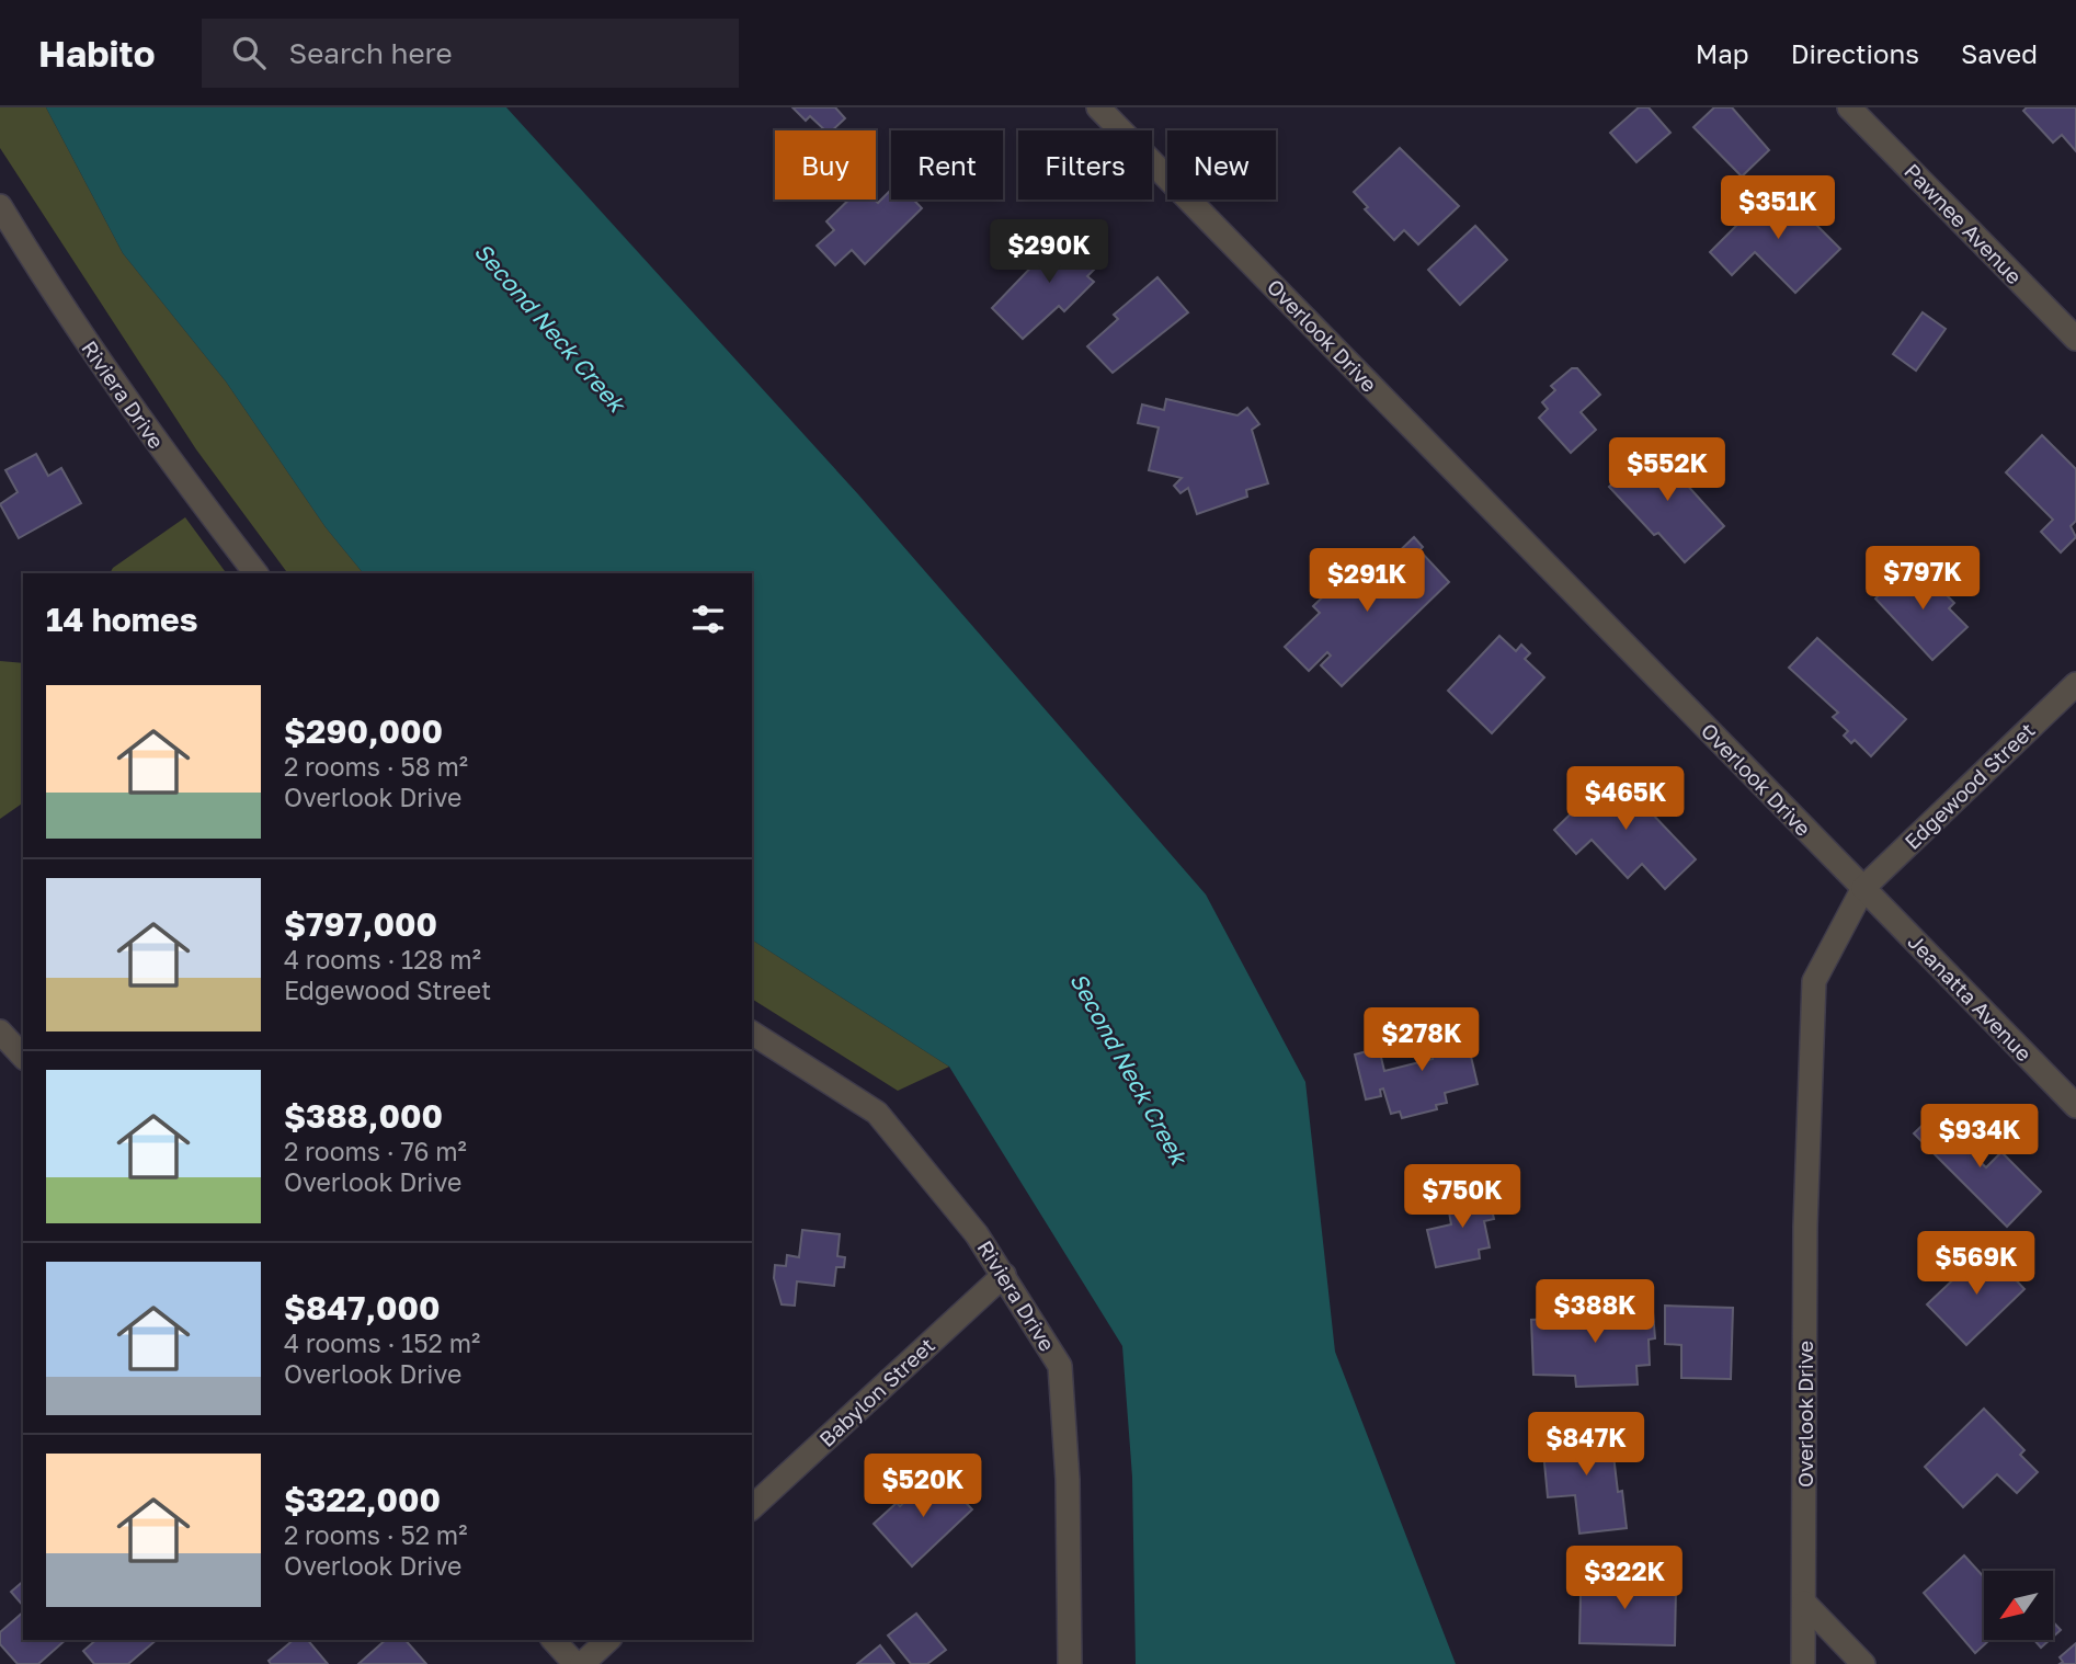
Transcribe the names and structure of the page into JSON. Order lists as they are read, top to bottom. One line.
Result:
{"streets":{"street":["Pawnee Avenue","Overlook Drive","Riviera Drive","Edgewood Street","Jeanatta Avenue","Babylon Street"]},"crossings":[["Overlook Drive","Edgewood Street"],["Overlook Drive","Jeanatta Avenue"],["Riviera Drive","Babylon Street"],["Edgewood Street","Jeanatta Avenue"]],"water":["Second Neck Creek"],"north":"bottom left","page":{"header":"Habito","search":"Search here","nav":["Map","Directions","Saved"],"chip":["Buy","Rent","Filters","New"],"price":["$351K","$290K","$552K","$797K","$291K","$465K","$278K","$934K","$750K","$569K","$388K","$847K","$520K","$322K"],"heading":"14 homes","list":[{"name":"$290,000","note":"2 rooms · 58 m² · Overlook Drive"},{"name":"$797,000","note":"4 rooms · 128 m² · Edgewood Street"},{"name":"$388,000","note":"2 rooms · 76 m² · Overlook Drive"},{"name":"$847,000","note":"4 rooms · 152 m² · Overlook Drive"},{"name":"$322,000","note":"2 rooms · 52 m² · Overlook Drive"}]}}
